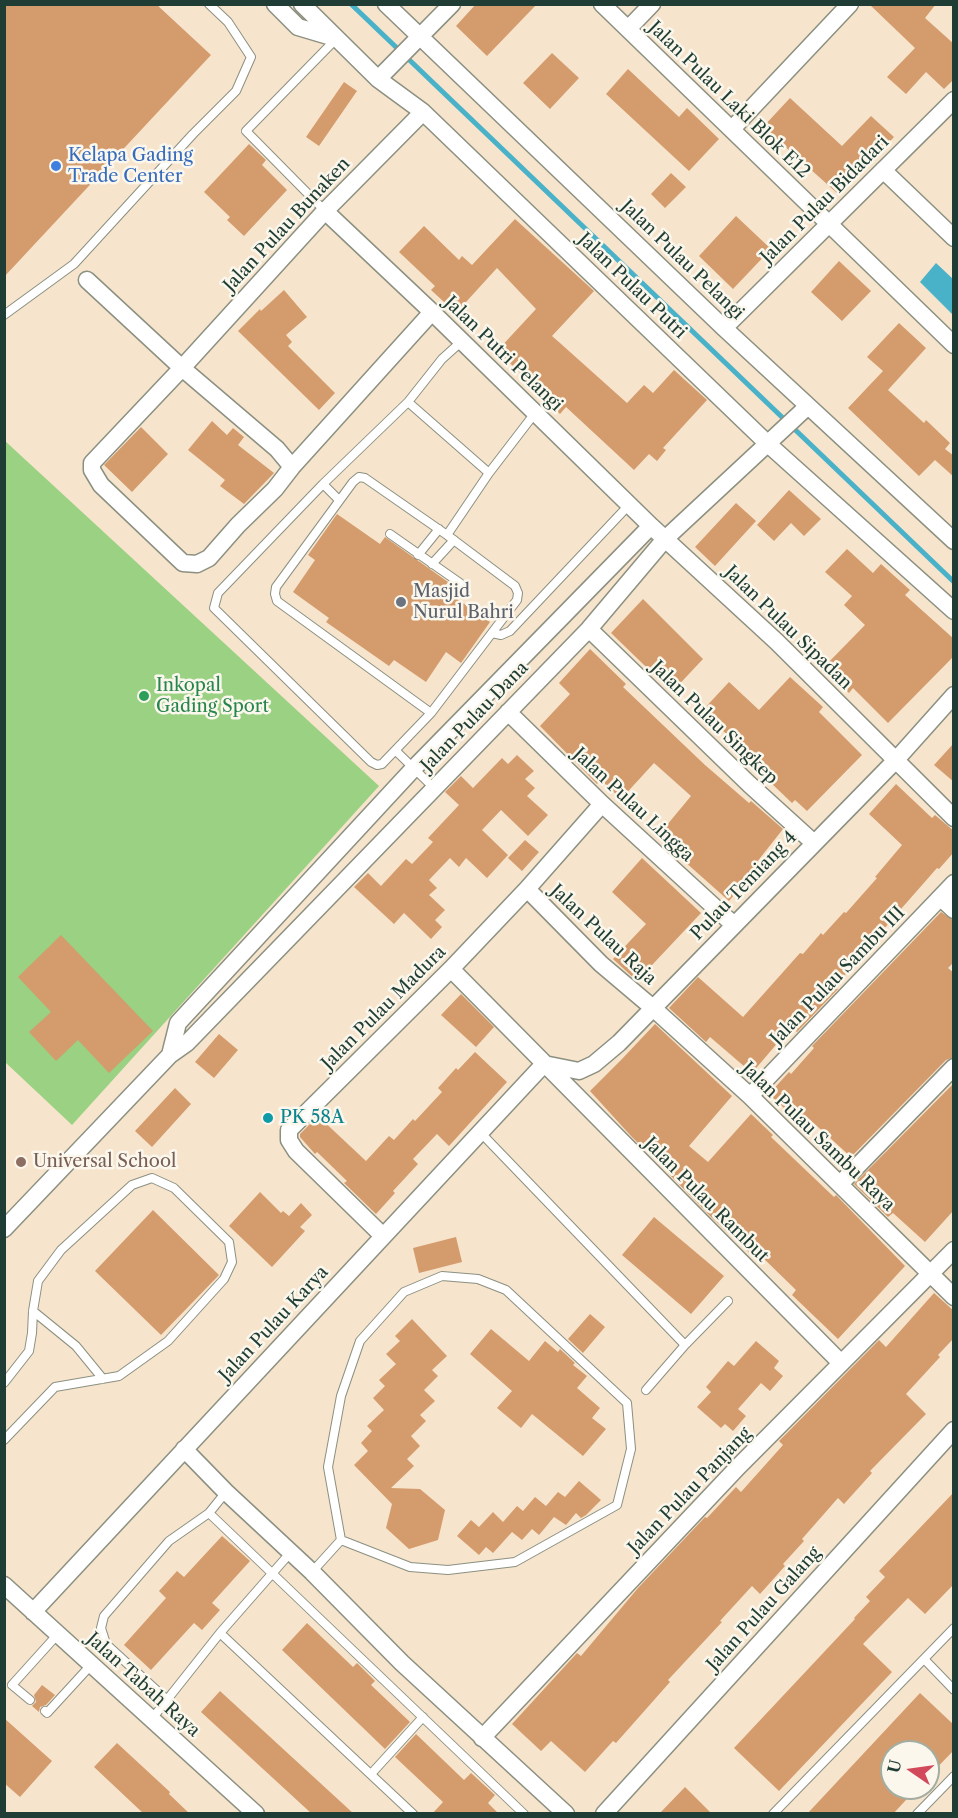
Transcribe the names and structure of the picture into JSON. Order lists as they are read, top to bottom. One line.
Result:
{"streets":{"street":["Jalan Pulau Laki Blok E12","Jalan Pulau Bidadari","Jalan Pulau Bunaken","Jalan Pulau Pelangi","Jalan Pulau Putri","Jalan Putri Pelangi","Jalan Pulau Sipadan","Jalan Pulau Dana","Jalan Pulau Singkep","Jalan Pulau Lingga","Pulau Temiang 4","Jalan Pulau Raja","Jalan Pulau Sambu III","Jalan Pulau Madura","Jalan Pulau Sambu Raya","Jalan Pulau Rambut","Jalan Pulau Karya","Jalan Pulau Panjang","Jalan Pulau Galang","Jalan Tabah Raya"]},"crossings":[["Jalan Pulau Laki Blok E12","Jalan Pulau Bidadari"],["Jalan Pulau Bidadari","Jalan Pulau Pelangi"],["Jalan Pulau Bunaken","Jalan Pulau Putri"],["Jalan Pulau Bunaken","Jalan Putri Pelangi"],["Jalan Pulau Pelangi","Jalan Pulau Dana"],["Jalan Pulau Putri","Jalan Pulau Dana"],["Jalan Putri Pelangi","Jalan Pulau Sipadan"],["Jalan Putri Pelangi","Jalan Pulau Dana"],["Jalan Pulau Sipadan","Jalan Pulau Dana"],["Jalan Pulau Sipadan","Pulau Temiang 4"],["Jalan Pulau Dana","Jalan Pulau Singkep"],["Jalan Pulau Dana","Jalan Pulau Lingga"],["Jalan Pulau Singkep","Pulau Temiang 4"],["Jalan Pulau Lingga","Pulau Temiang 4"],["Jalan Pulau Lingga","Jalan Pulau Madura"],["Pulau Temiang 4","Jalan Pulau Raja"],["Pulau Temiang 4","Jalan Pulau Sambu Raya"],["Pulau Temiang 4","Jalan Pulau Rambut"],["Pulau Temiang 4","Jalan Pulau Karya"],["Jalan Pulau Raja","Jalan Pulau Madura"],["Jalan Pulau Raja","Jalan Pulau Sambu Raya"],["Jalan Pulau Sambu III","Jalan Pulau Sambu Raya"],["Jalan Pulau Madura","Jalan Pulau Rambut"],["Jalan Pulau Madura","Jalan Pulau Karya"],["Jalan Pulau Sambu Raya","Jalan Pulau Panjang"],["Jalan Pulau Rambut","Jalan Pulau Karya"],["Jalan Pulau Rambut","Jalan Pulau Panjang"],["Jalan Pulau Karya","Jalan Tabah Raya"]],"places":["Kelapa Gading Trade Center","Masjid Nurul Bahri","Inkopal Gading Sport","PK 58A","Universal School"],"north":"left"}
